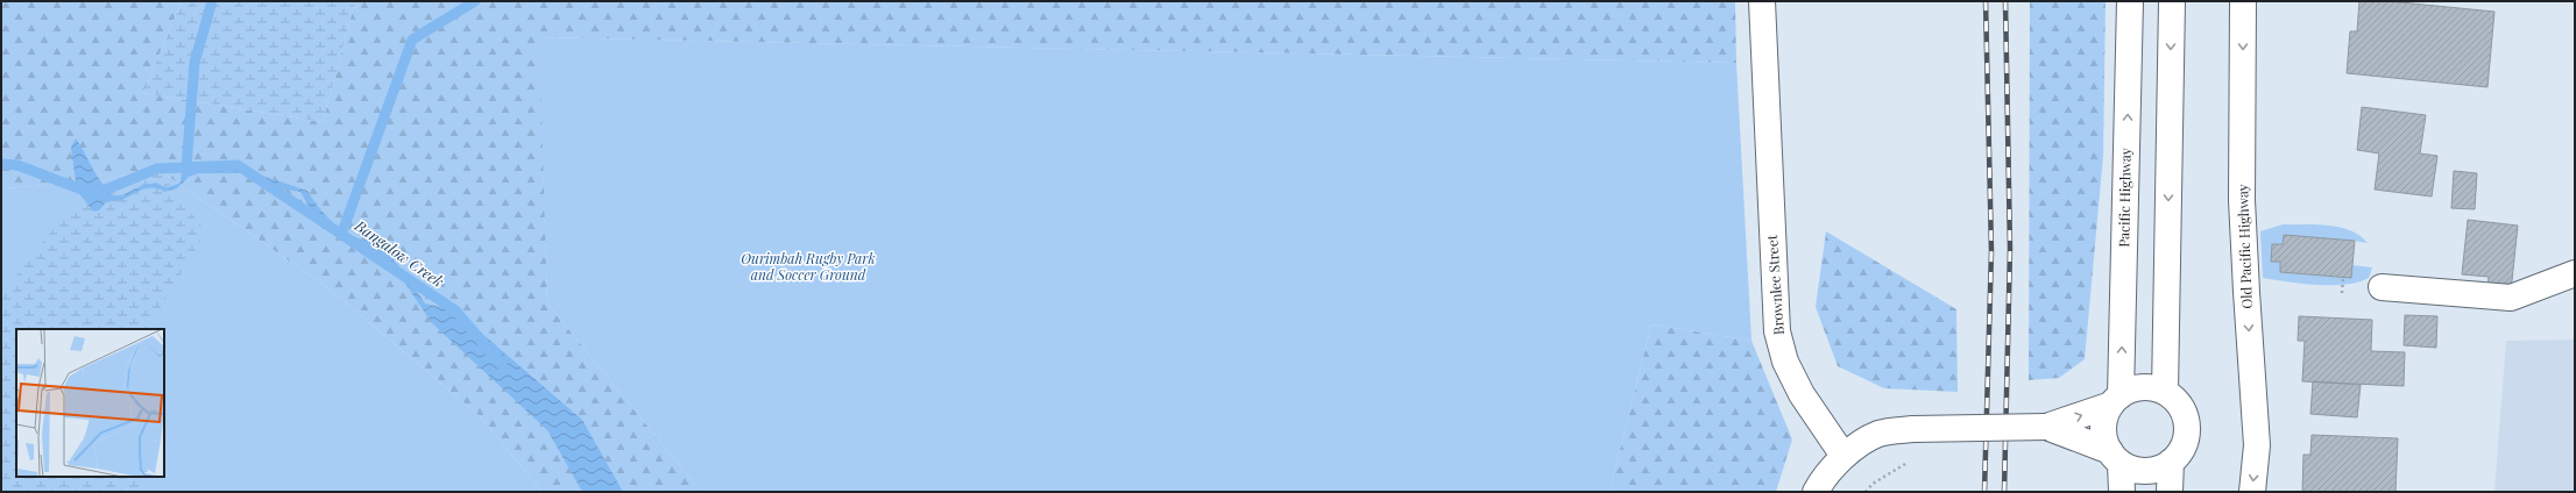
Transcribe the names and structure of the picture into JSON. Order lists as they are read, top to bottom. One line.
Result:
{"streets":{"main road":["Pacific Highway","Old Pacific Highway","Brownlee Street"]},"water":["Bangalow Creek"],"parks":["Ourimbah Rugby Park and Soccer Ground"]}
